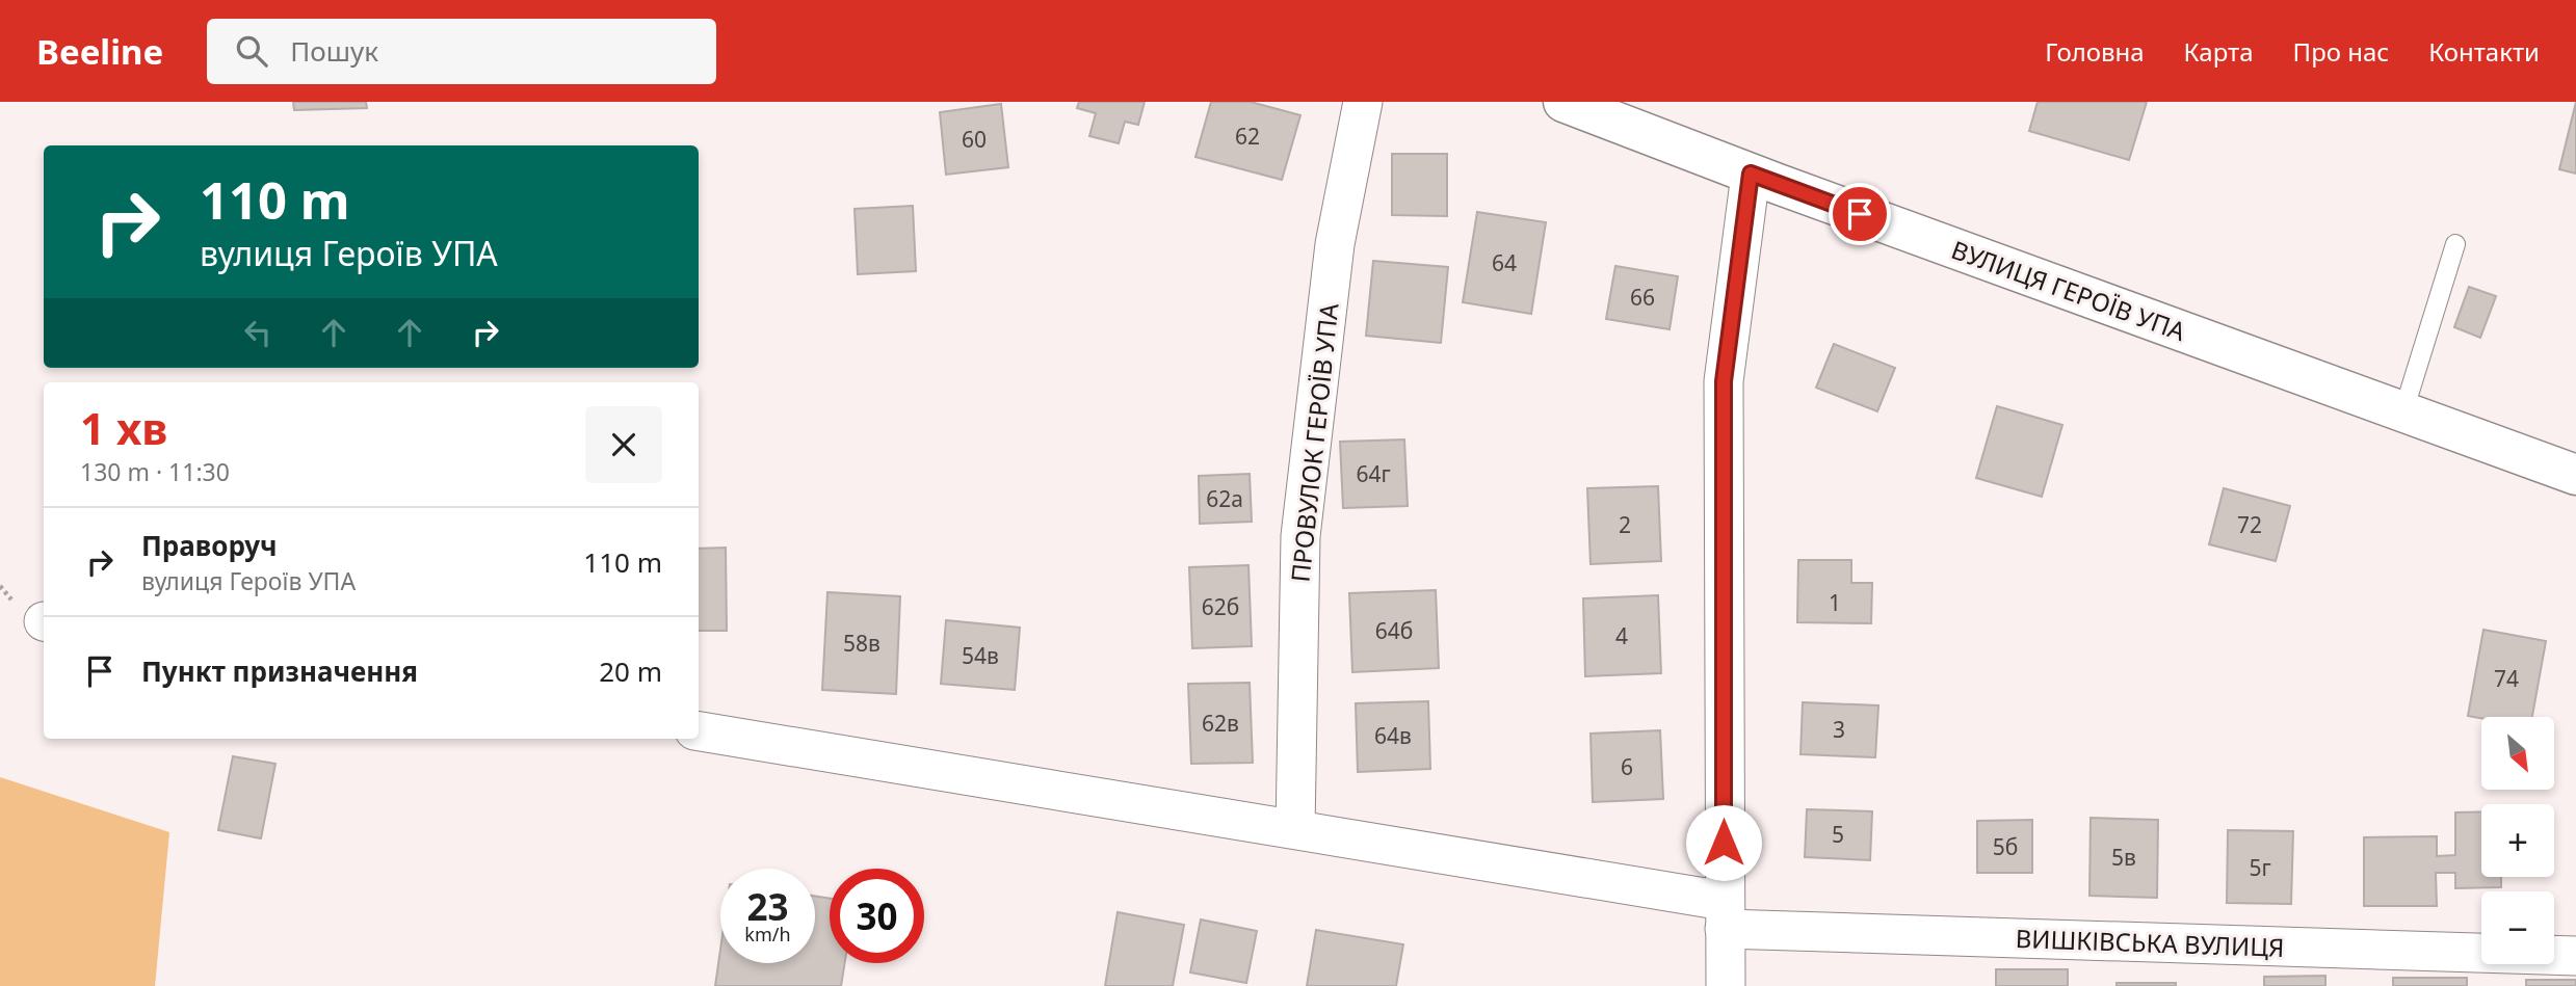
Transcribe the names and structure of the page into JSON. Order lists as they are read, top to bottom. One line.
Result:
{"streets":{"street":["ВУЛИЦЯ ГЕРОЇВ УПА","ПРОВУЛОК ГЕРОЇВ УПА","ВИШКІВСЬКА ВУЛИЦЯ"]},"house_numbers":["62","60","64","66","64г","62а","2","72","1","62б","64б","4","58в","54в","74","62в","3","64в","6","5","5б","5в","5г"],"north":"bottom right","page":{"header":"Beeline","search":"Пошук","nav":["Головна","Карта","Про нас","Контакти"],"turn":["110 m","вулиця Героїв УПА"],"heading":["1 хв","130 m · 11:30"],"list":[{"name":"Праворуч","note":"вулиця Героїв УПА","value":"110 m"},{"name":"Пункт призначення","value":"20 m"}],"map_buttons":["+","−"],"speed":"23 km/h","limit":"30"}}
